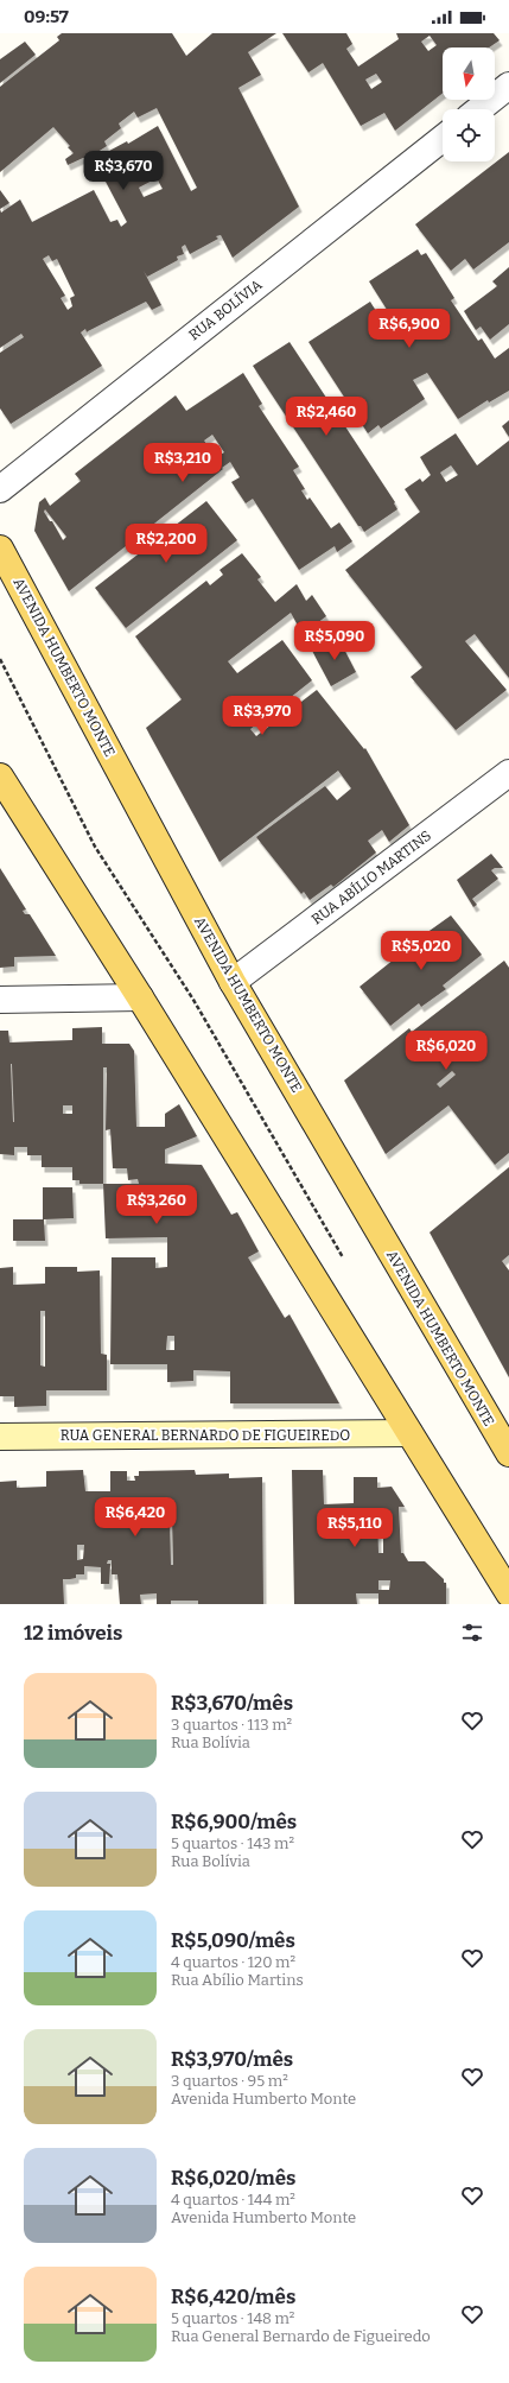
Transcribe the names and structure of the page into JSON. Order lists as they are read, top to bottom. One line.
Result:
{"streets":{"main road":["AVENIDA HUMBERTO MONTE"],"street":["RUA BOLÍVIA","RUA ABÍLIO MARTINS","RUA GENERAL BERNARDO DE FIGUEIREDO"]},"crossings":[["AVENIDA HUMBERTO MONTE","RUA ABÍLIO MARTINS"]],"north":"bottom","page":{"status":"09:57","price":["R$3,670","R$6,900","R$2,460","R$3,210","R$2,200","R$5,090","R$3,970","R$5,020","R$6,020","R$3,260","R$6,420","R$5,110"],"heading":"12 imóveis","list":[{"name":"R$3,670/mês","note":"3 quartos · 113 m² · Rua Bolívia"},{"name":"R$6,900/mês","note":"5 quartos · 143 m² · Rua Bolívia"},{"name":"R$5,090/mês","note":"4 quartos · 120 m² · Rua Abílio Martins"},{"name":"R$3,970/mês","note":"3 quartos · 95 m² · Avenida Humberto Monte"},{"name":"R$6,020/mês","note":"4 quartos · 144 m² · Avenida Humberto Monte"},{"name":"R$6,420/mês","note":"5 quartos · 148 m² · Rua General Bernardo de Figueiredo"}]}}
